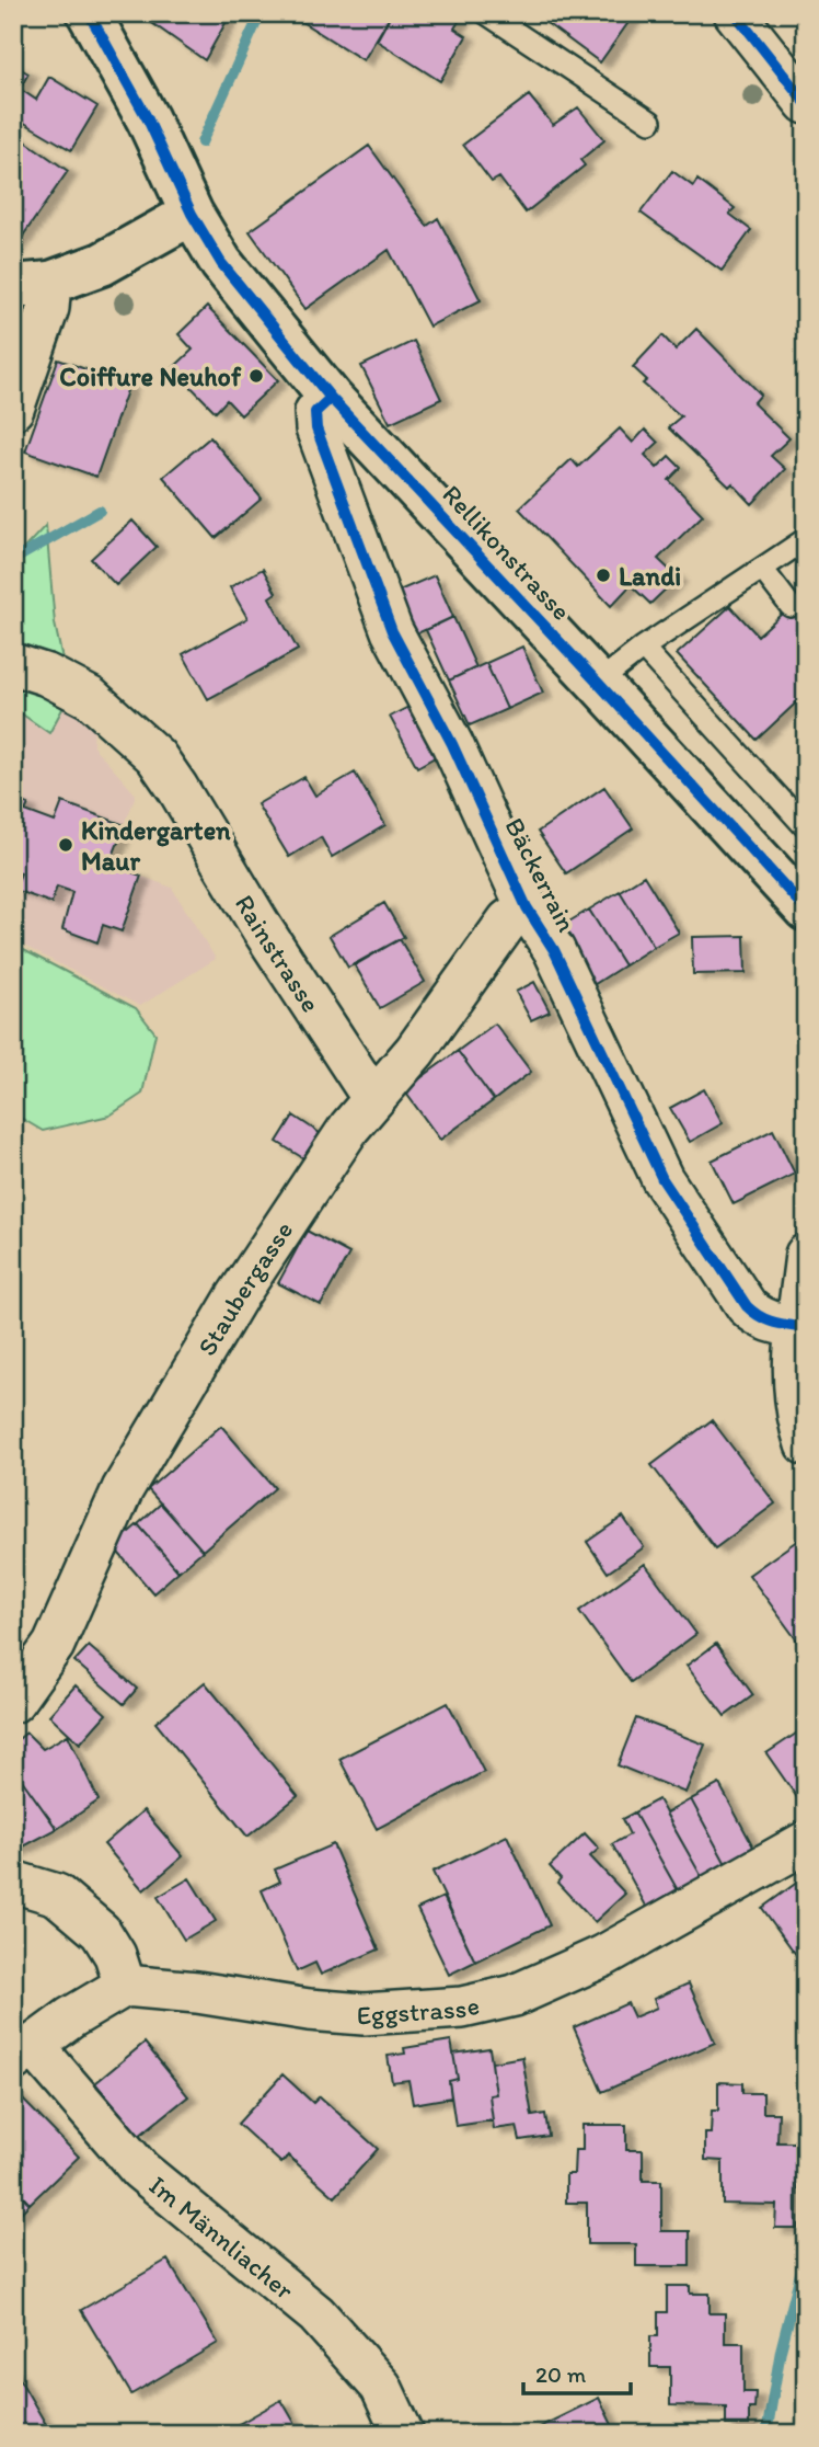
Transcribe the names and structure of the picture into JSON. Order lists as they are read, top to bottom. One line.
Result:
{"streets":{"street":["Rellikonstrasse","Bäckerrain","Rainstrasse","Staubergasse","Eggstrasse","Im Männliacher"]},"crossings":[["Rellikonstrasse","Bäckerrain"],["Bäckerrain","Staubergasse"],["Rainstrasse","Staubergasse"]],"places":["Coiffure Neuhof","Landi","Kindergarten Maur"],"scale_bar":"20 m"}
